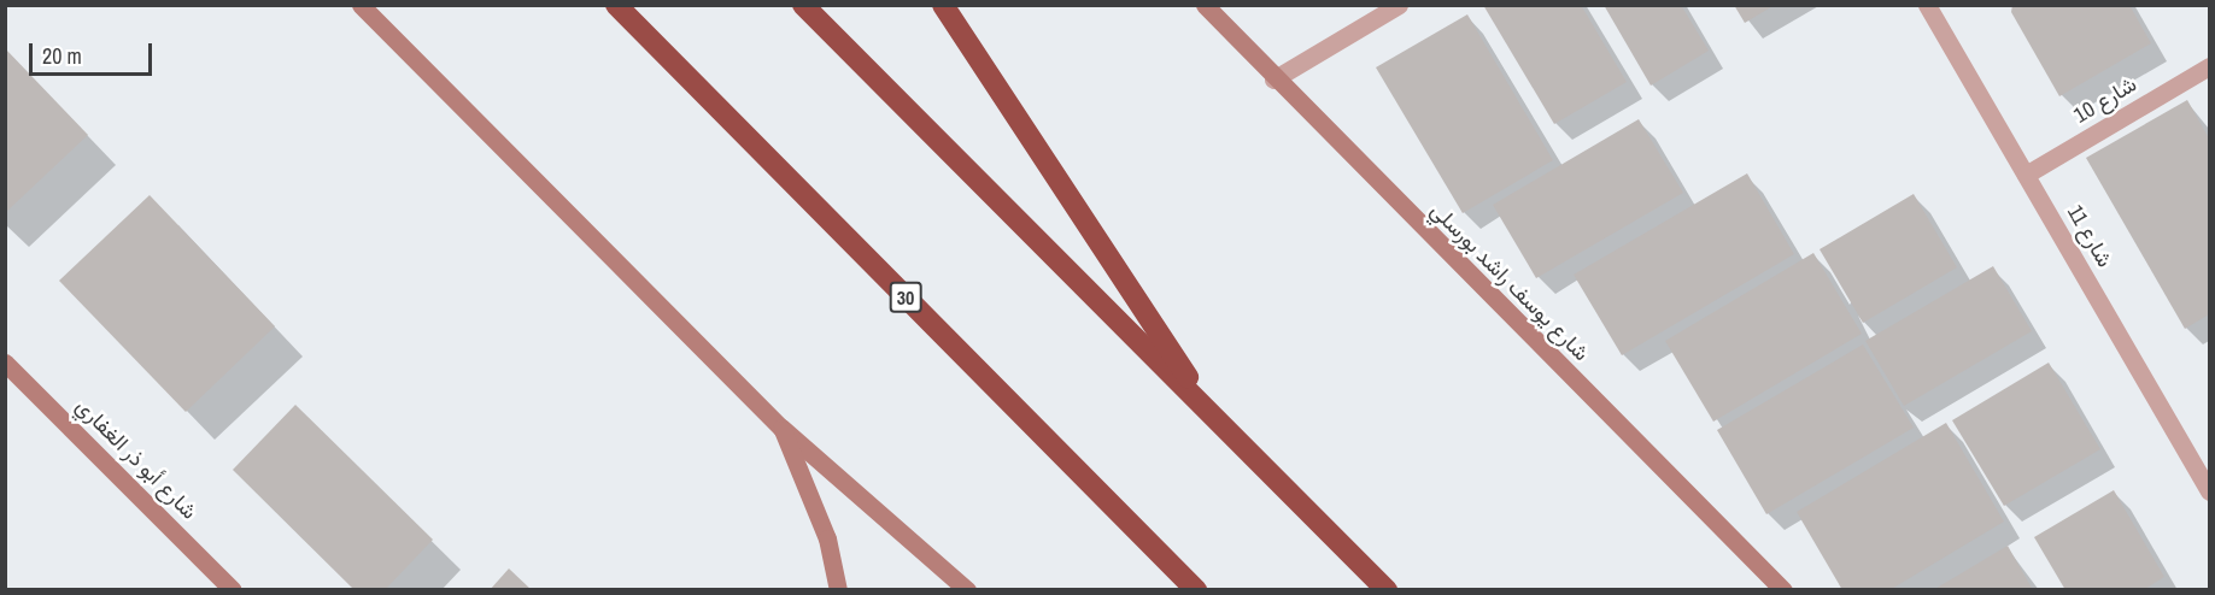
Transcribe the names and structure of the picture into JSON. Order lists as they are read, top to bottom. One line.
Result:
{"streets":{"highway":["30"],"street":["شارع 10","شارع 11","شارع يوسف راشد بورسلي","شارع أبو ذر الغفاري"]},"crossings":[["شارع 10","شارع 11"]],"scale_bar":"20 m"}
